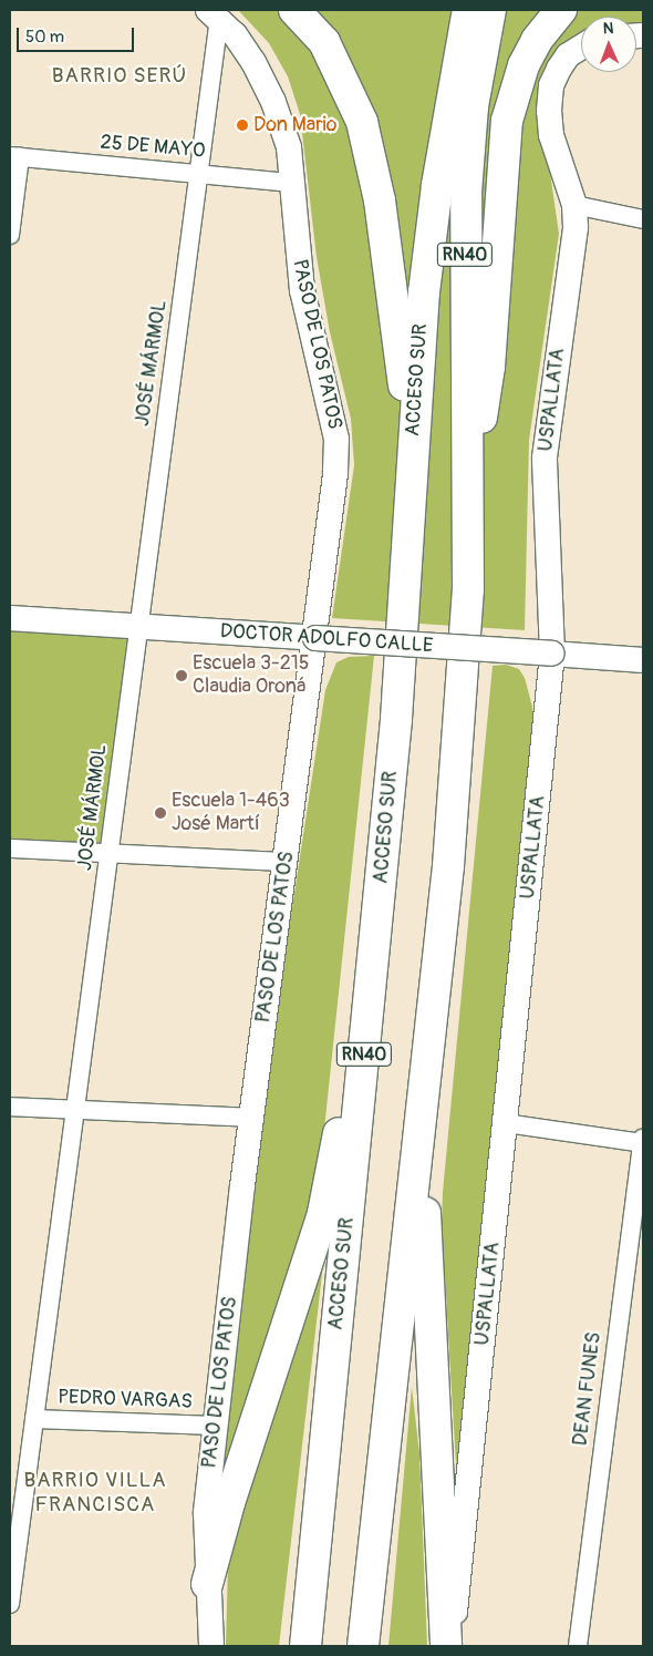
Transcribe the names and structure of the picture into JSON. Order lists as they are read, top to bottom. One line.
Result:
{"streets":{"highway":["RN40","ACCESO SUR"],"street":["25 DE MAYO","PASO DE LOS PATOS","JOSÉ MÁRMOL","USPALLATA","DOCTOR ADOLFO CALLE","DEAN FUNES","PEDRO VARGAS"]},"crossings":[["25 DE MAYO","PASO DE LOS PATOS"],["25 DE MAYO","JOSÉ MÁRMOL"],["PASO DE LOS PATOS","JOSÉ MÁRMOL"],["PASO DE LOS PATOS","DOCTOR ADOLFO CALLE"],["PASO DE LOS PATOS","PEDRO VARGAS"],["JOSÉ MÁRMOL","DOCTOR ADOLFO CALLE"],["JOSÉ MÁRMOL","PEDRO VARGAS"],["USPALLATA","DOCTOR ADOLFO CALLE"]],"districts":["BARRIO SERÚ","BARRIO VILLA FRANCISCA"],"places":["Don Mario","Escuela 3-215 Claudia Oroná","Escuela 1-463 José Martí"],"scale_bar":"50 m","north":"top"}
